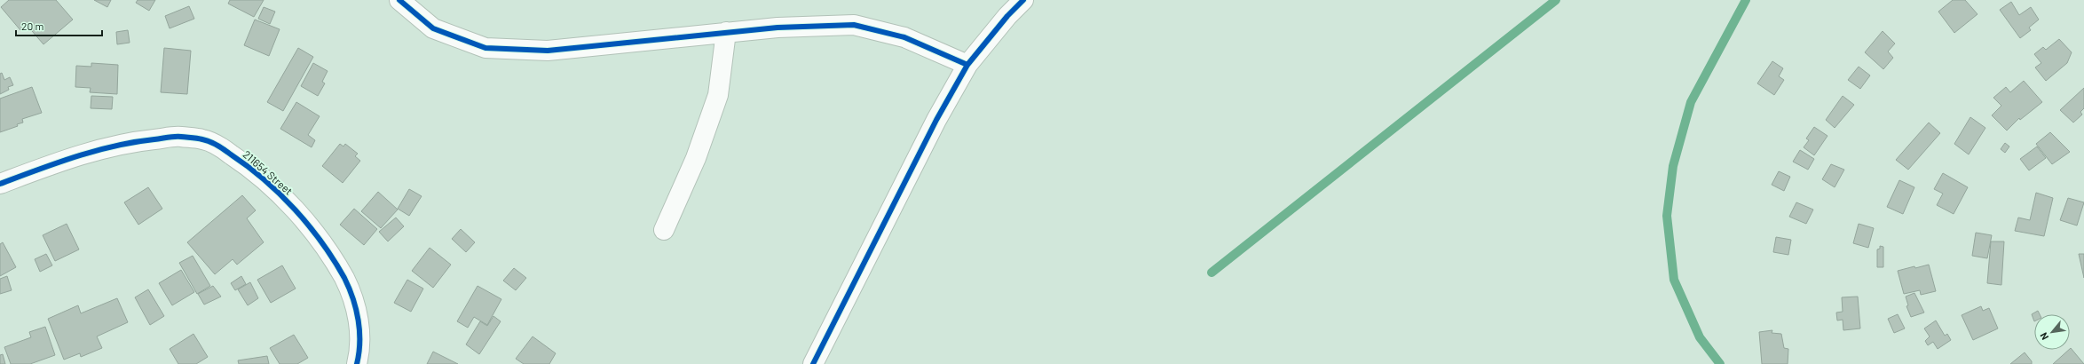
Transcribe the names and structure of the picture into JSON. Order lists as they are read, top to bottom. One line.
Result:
{"streets":{"street":["211654 Street"]},"scale_bar":"20 m","north":"bottom left"}
